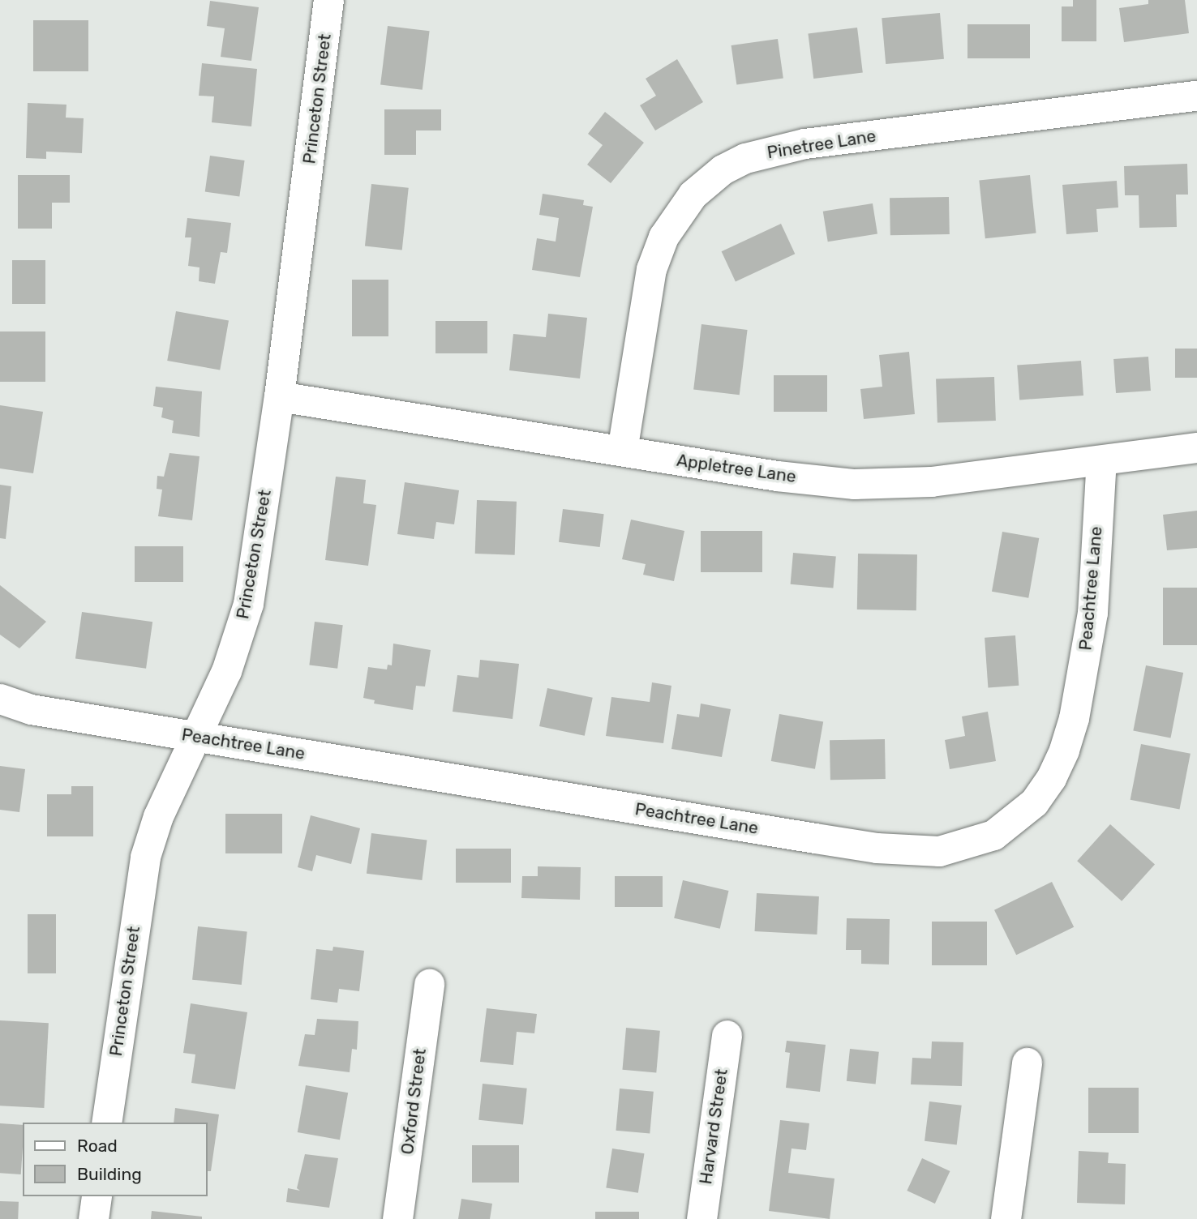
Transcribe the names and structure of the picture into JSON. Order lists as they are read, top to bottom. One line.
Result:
{"streets":{"street":["Princeton Street","Pinetree Lane","Appletree Lane","Peachtree Lane","Oxford Street","Harvard Street"]},"crossings":[["Princeton Street","Appletree Lane"],["Princeton Street","Peachtree Lane"],["Pinetree Lane","Appletree Lane"],["Appletree Lane","Peachtree Lane"]],"legend":["Road","Building"]}
